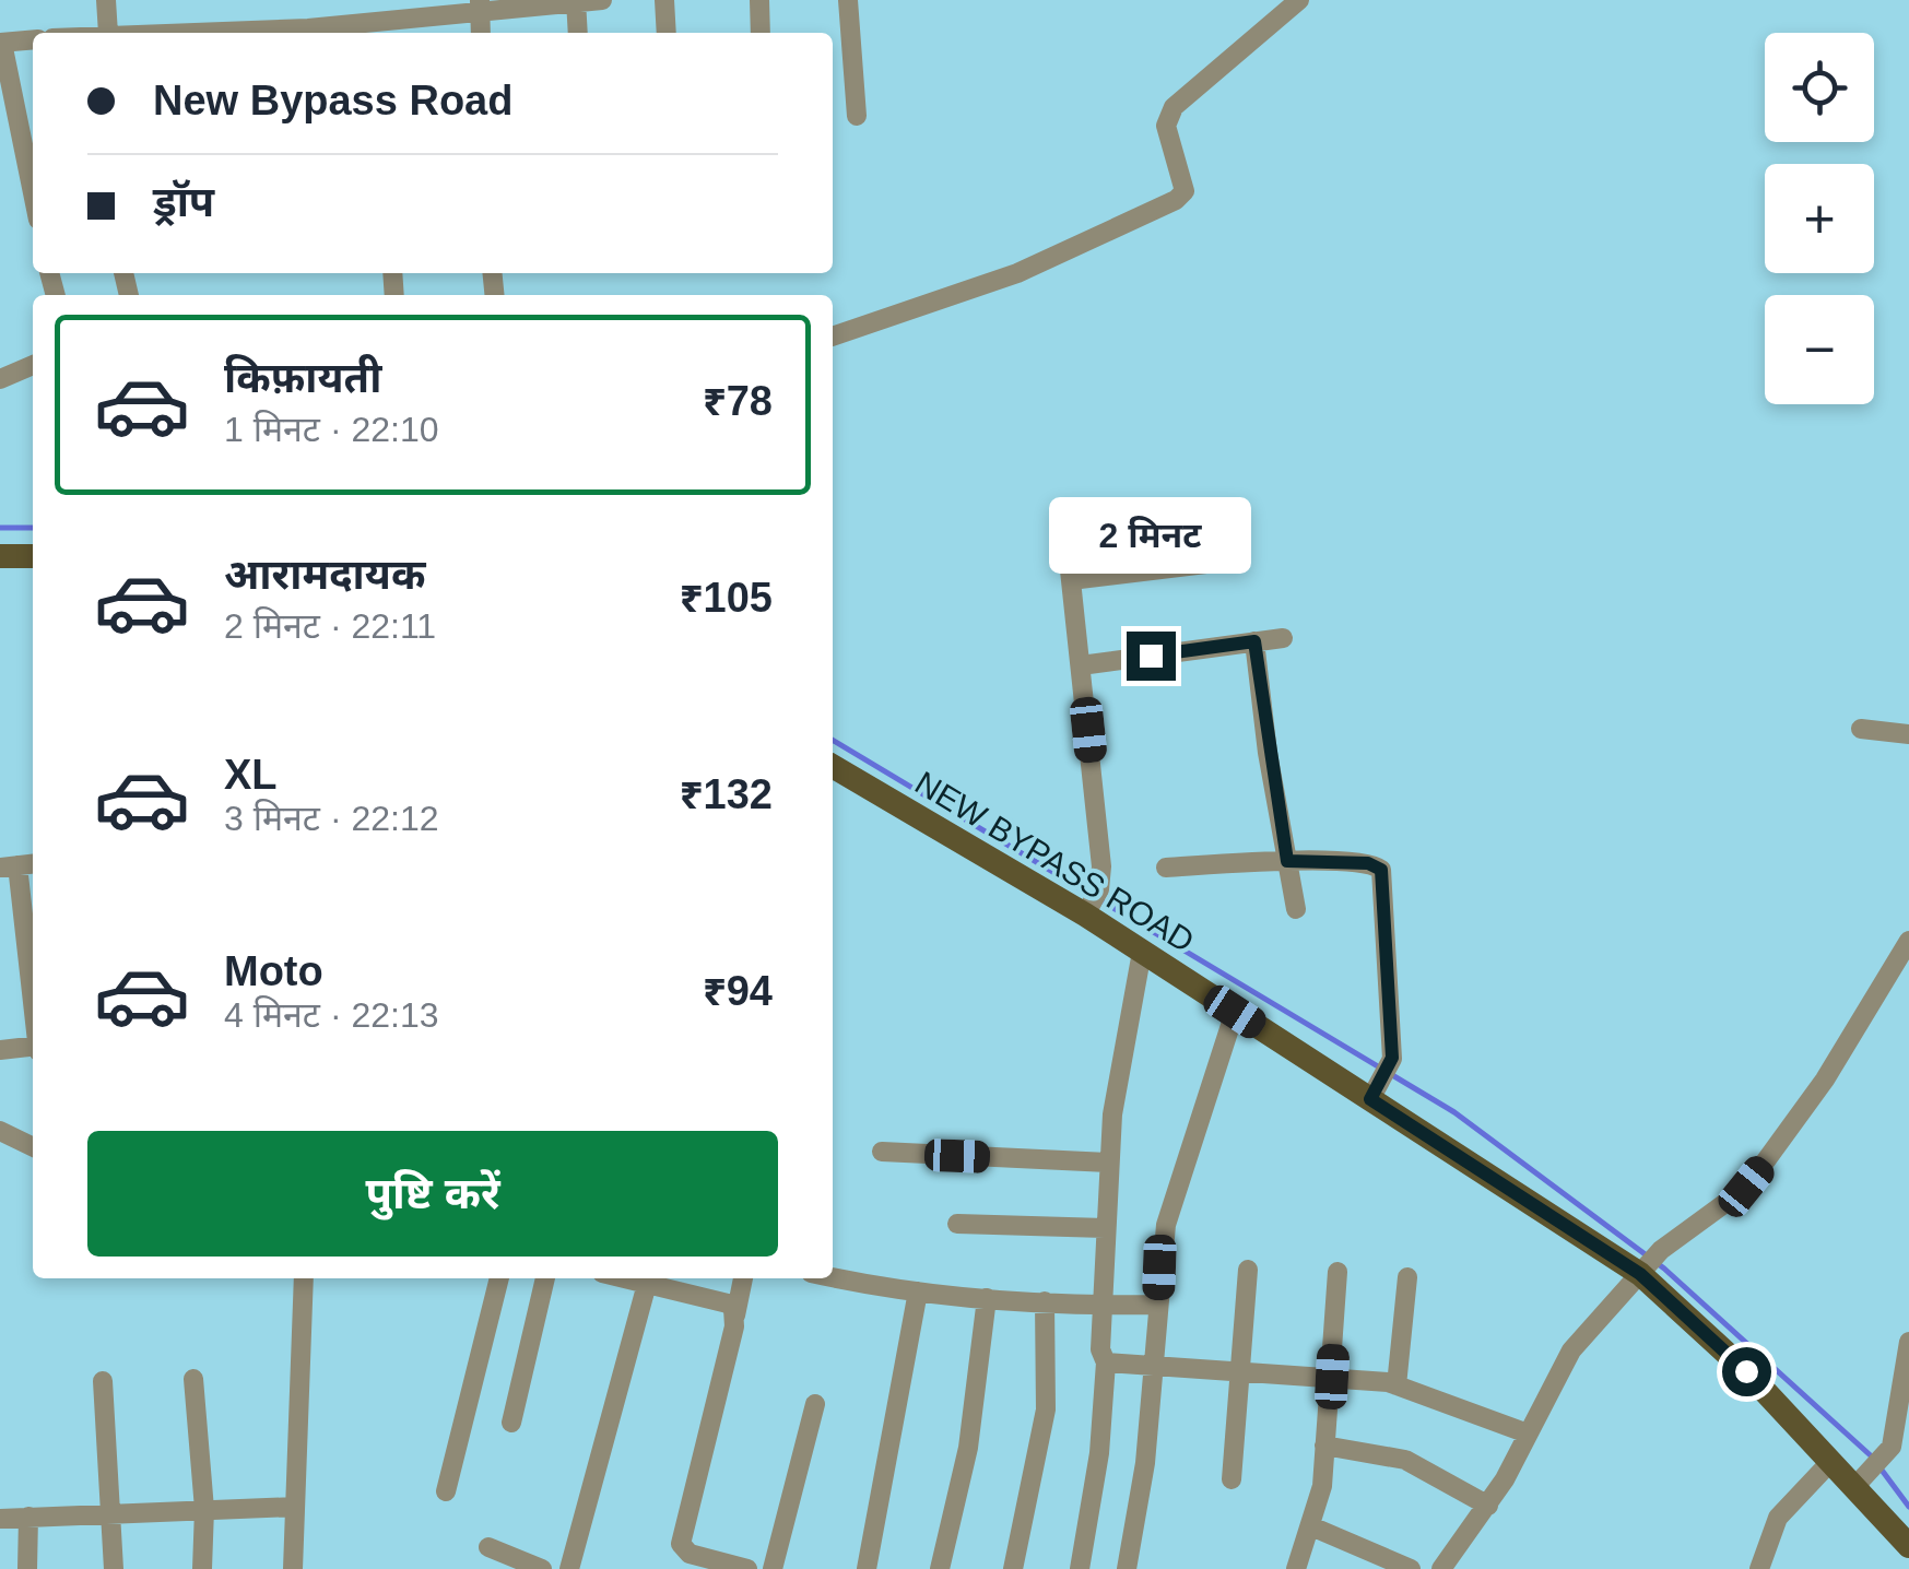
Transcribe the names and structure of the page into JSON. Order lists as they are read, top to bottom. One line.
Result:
{"streets":{"main road":["NEW BYPASS ROAD"]},"page":{"map_buttons":["+","−"],"banner":["New Bypass Road","ड्रॉप"],"list":[{"name":"किफ़ायती","note":"1 मिनट · 22:10","value":"₹78"},{"name":"आरामदायक","note":"2 मिनट · 22:11","value":"₹105"},{"name":"XL","note":"3 मिनट · 22:12","value":"₹132"},{"name":"Moto","note":"4 मिनट · 22:13","value":"₹94"}],"bubble":"2 मिनट","buttons":"पुष्टि करें"}}
